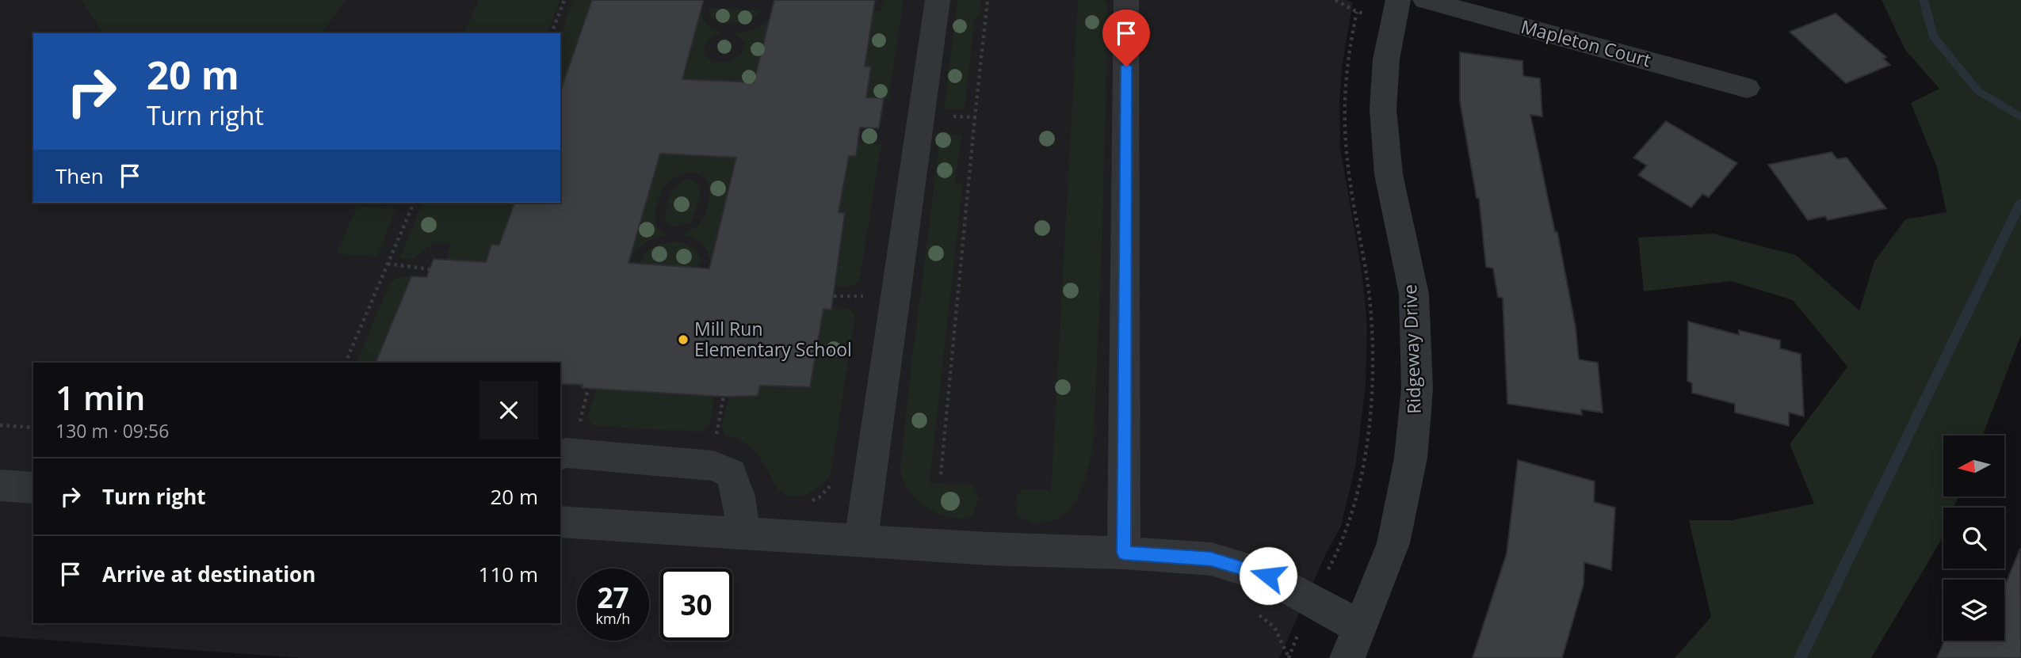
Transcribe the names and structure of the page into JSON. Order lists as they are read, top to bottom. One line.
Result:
{"streets":{"street":["Mapleton Court","Ridgeway Drive"]},"places":["Mill Run Elementary School"],"north":"left","page":{"turn":["20 m","Turn right"],"then":"Then","heading":["1 min","130 m · 09:56"],"list":[{"name":"Turn right","value":"20 m"},{"name":"Arrive at destination","value":"110 m"}],"speed":"27 km/h","limit":"30"}}
